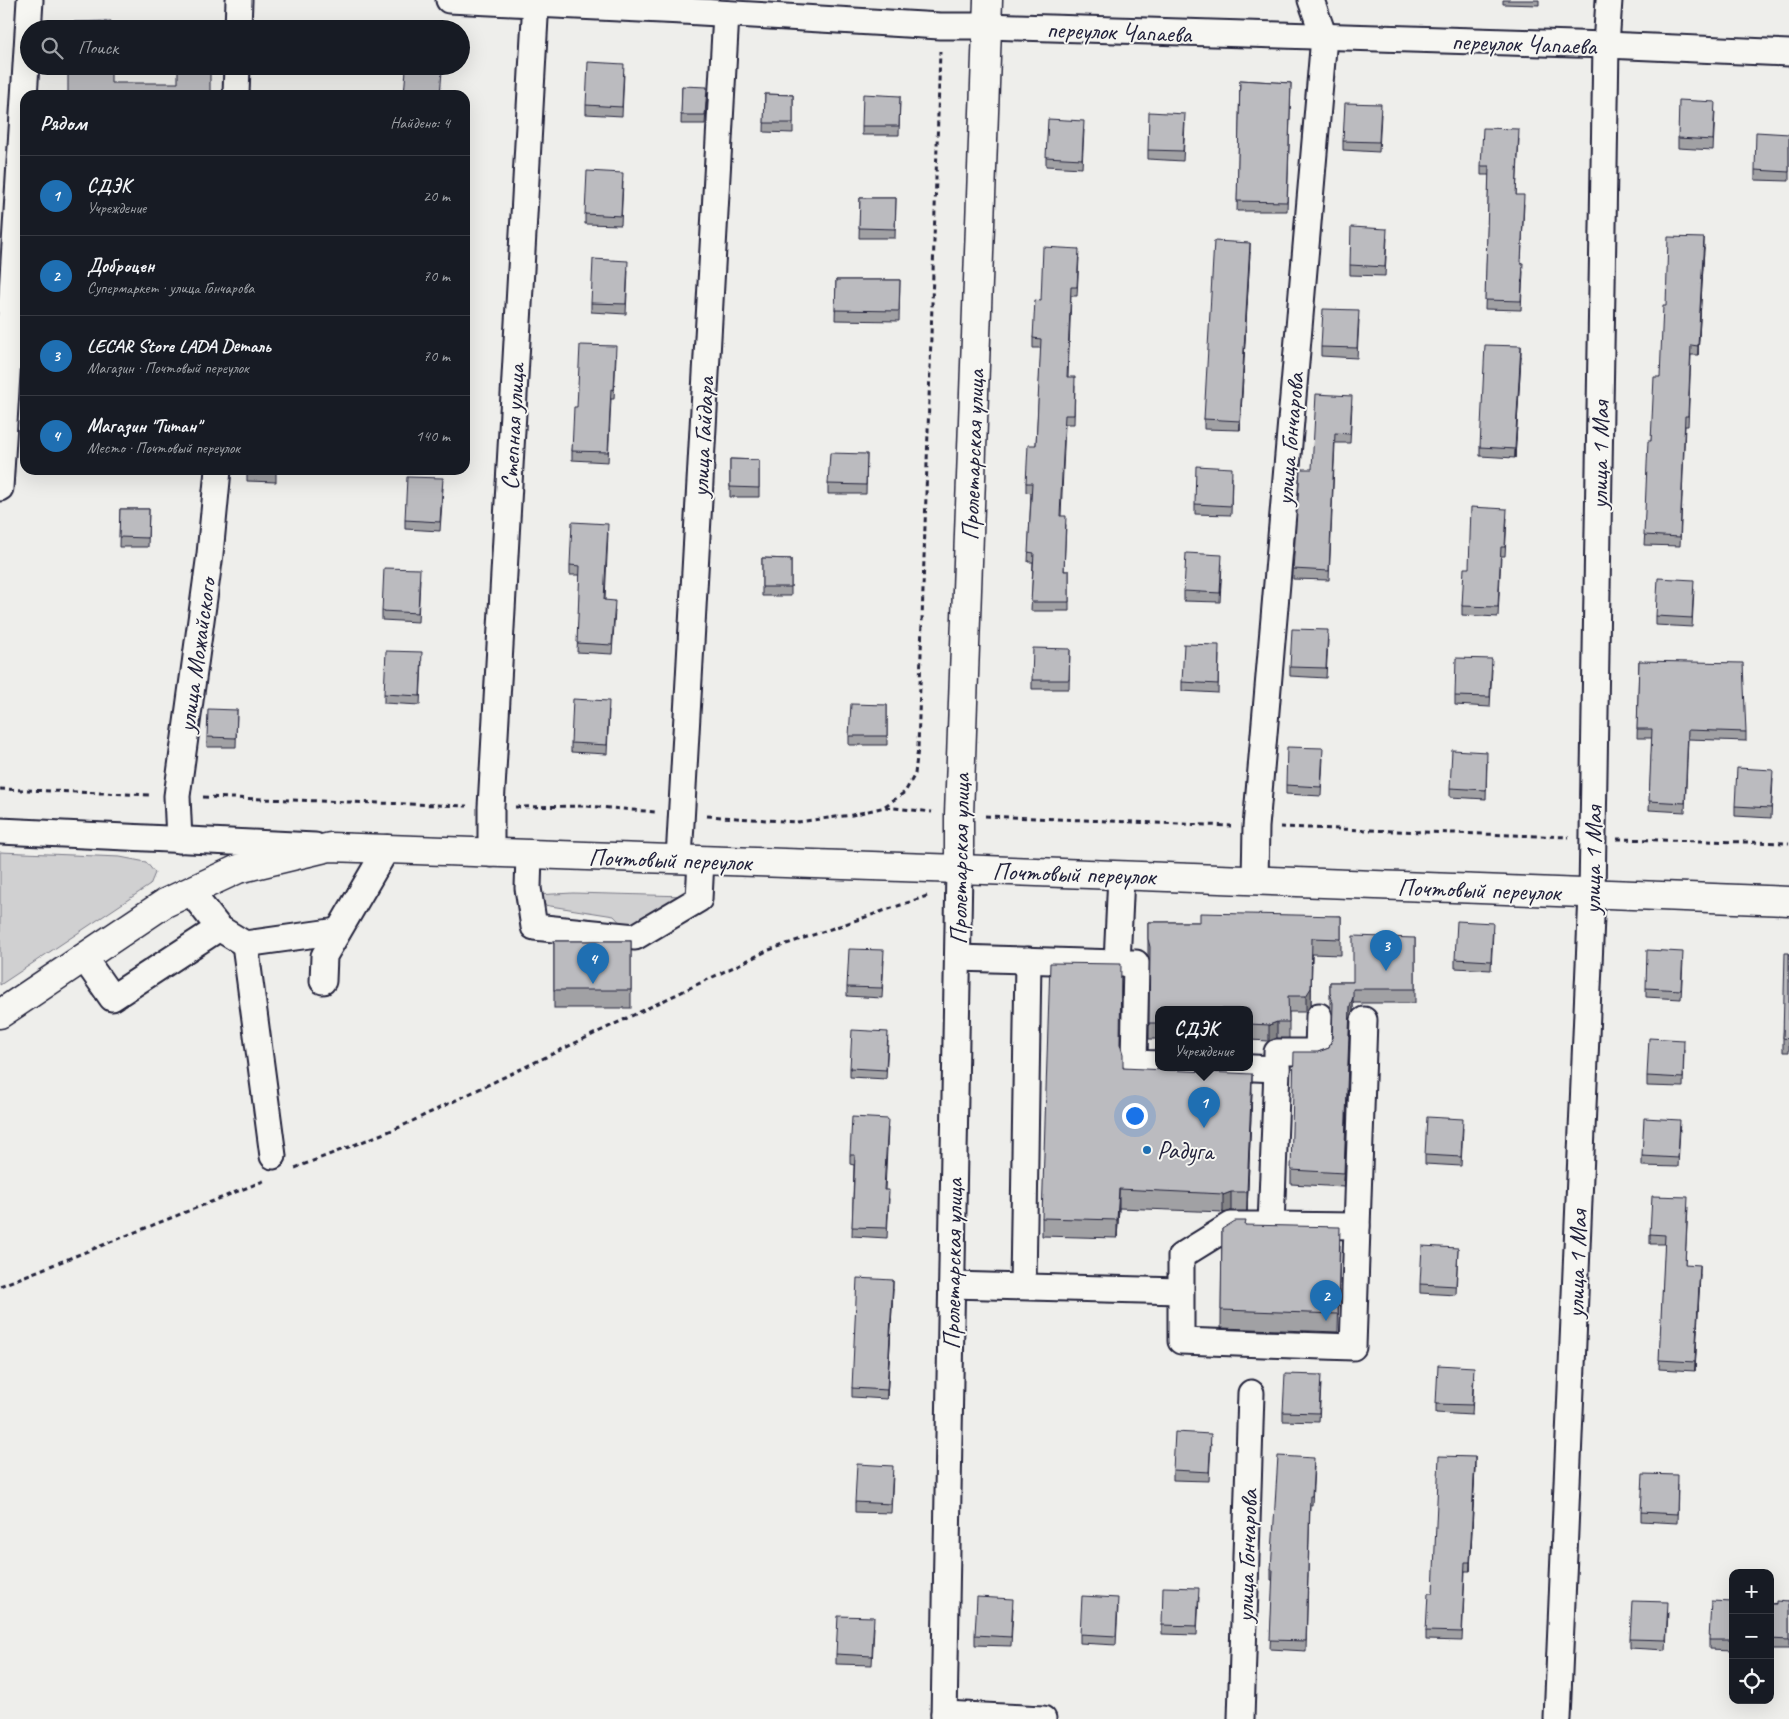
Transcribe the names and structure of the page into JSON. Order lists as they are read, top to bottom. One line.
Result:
{"streets":{"main road":["Пролетарская улица","Почтовый переулок"],"street":["переулок Чапаева","Степная улица","улица Гайдара","улица Гончарова","улица 1 Мая","улица Можайского"]},"crossings":[["переулок Чапаева","Степная улица"],["переулок Чапаева","улица Гайдара"],["переулок Чапаева","улица Гончарова"],["переулок Чапаева","Пролетарская улица"],["переулок Чапаева","улица 1 Мая"],["Степная улица","Почтовый переулок"],["улица Гайдара","Почтовый переулок"],["улица Гончарова","Почтовый переулок"],["Пролетарская улица","Почтовый переулок"],["улица 1 Мая","Почтовый переулок"]],"places":["Радуга"],"page":{"search":"Поиск","heading":["Рядом","Найдено: 4"],"list":[{"mark":"1","name":"СДЭК","note":"Учреждение","value":"20 m"},{"mark":"2","name":"Доброцен","note":"Супермаркет · улица Гончарова","value":"70 m"},{"mark":"3","name":"LECAR Store LADA Dеталь","note":"Магазин · Почтовый переулок","value":"70 m"},{"mark":"4","name":"Магазин \"Титан\"","note":"Место · Почтовый переулок","value":"140 m"}],"pins":["3","4","1","2"],"popup":["СДЭК","Учреждение"],"map_buttons":["+","−"]}}
